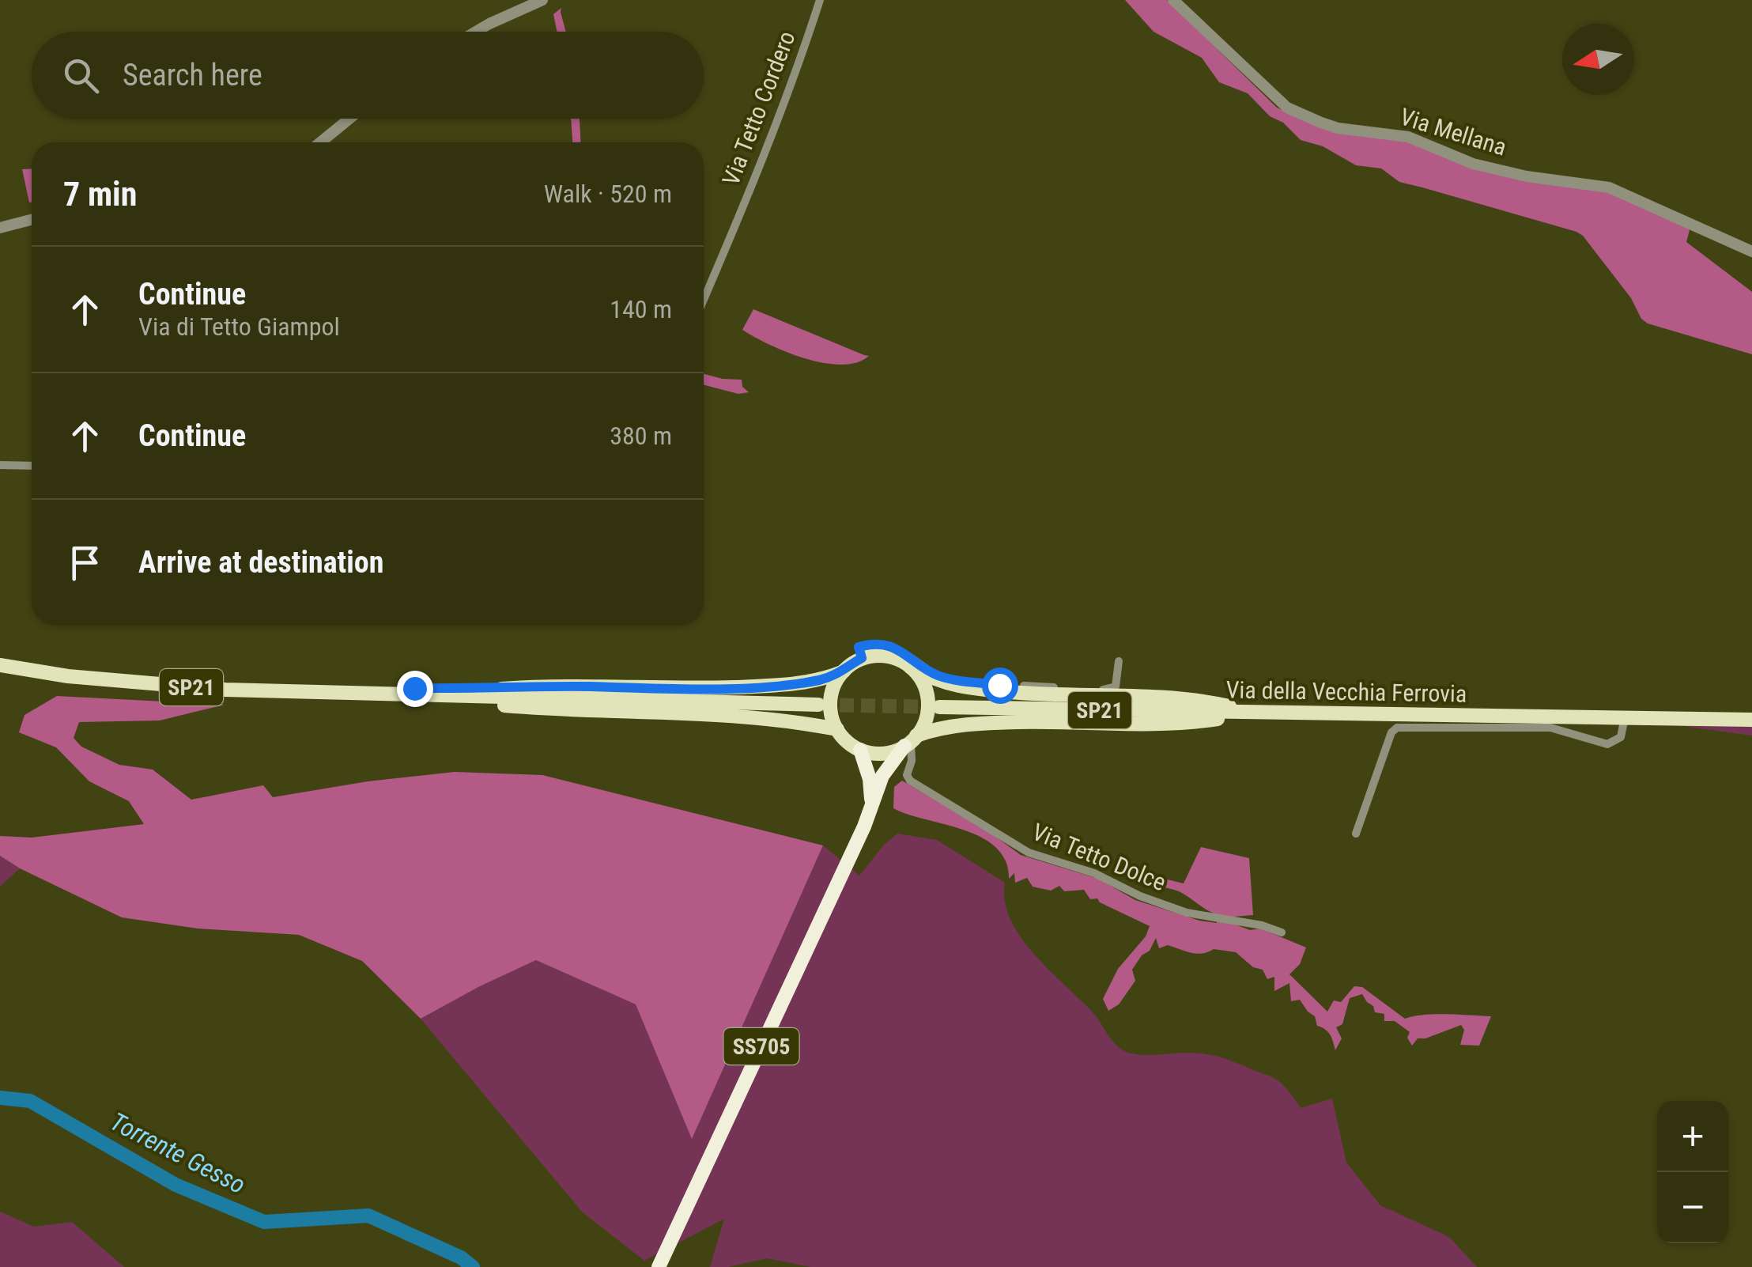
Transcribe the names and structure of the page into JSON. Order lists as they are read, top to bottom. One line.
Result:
{"streets":{"highway":["SS705"],"main road":["SP21","Via della Vecchia Ferrovia"],"street":["Via Tetto Cordero","Via Mellana","Via Tetto Dolce"]},"crossings":[["Via Tetto Dolce","SS705"]],"water":["Torrente Gesso"],"north":"left","page":{"search":"Search here","heading":["7 min","Walk · 520 m"],"list":[["Continue","Via di Tetto Giampol","140 m"],["Continue","380 m"],"Arrive at destination"],"map_buttons":["+","−"]}}
